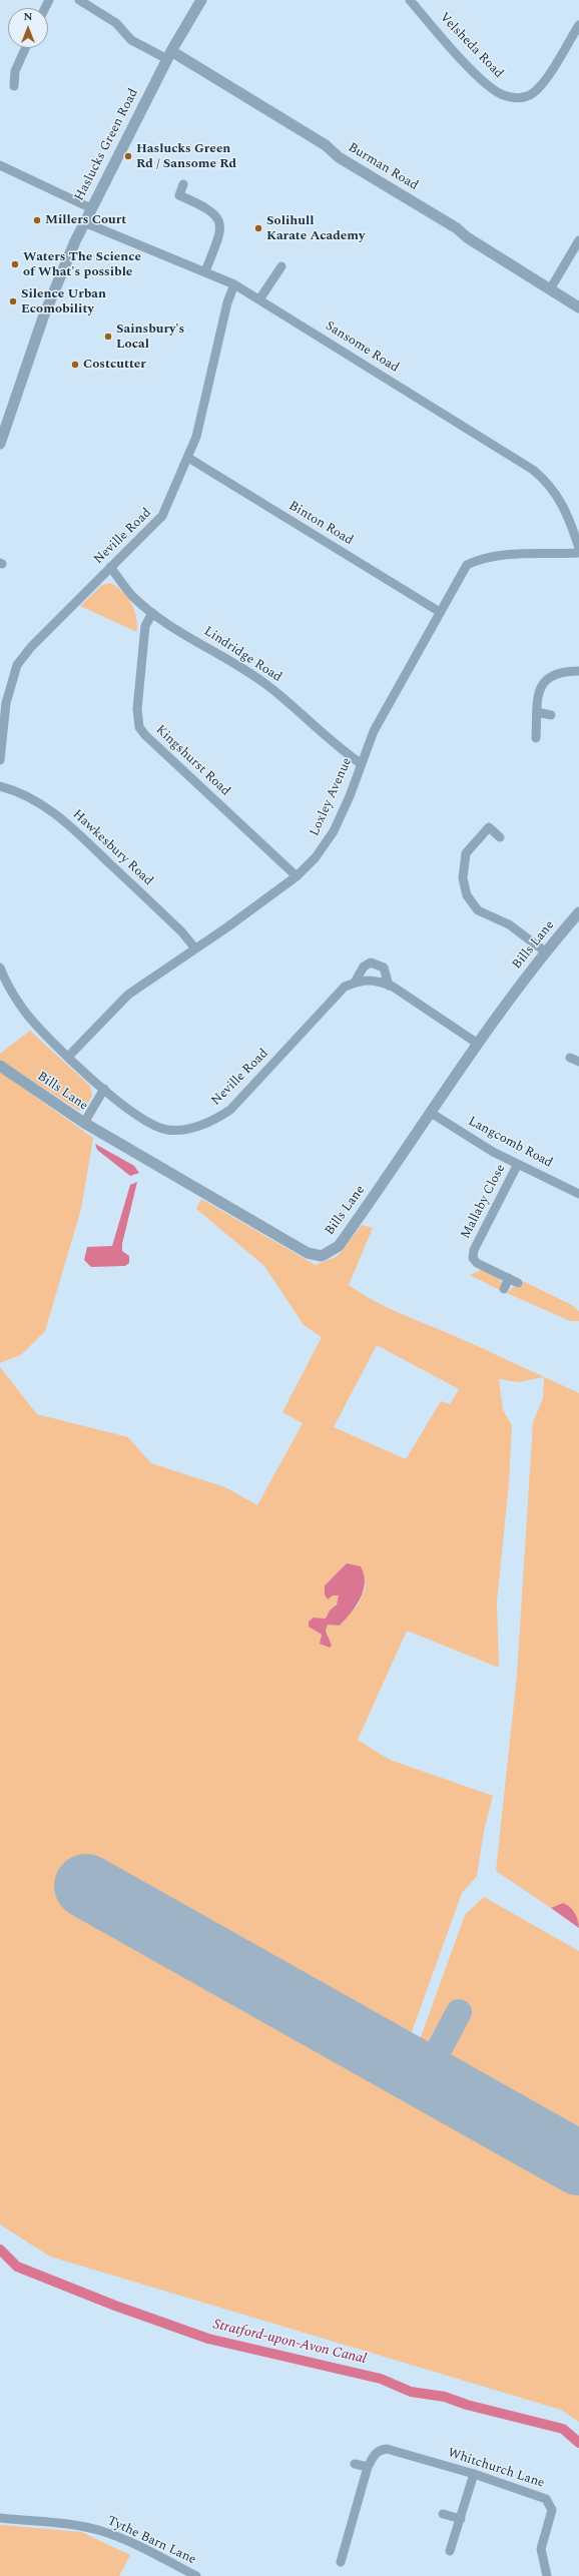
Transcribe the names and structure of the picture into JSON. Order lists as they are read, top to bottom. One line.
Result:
{"streets":{"street":["Velsheda Road","Haslucks Green Road","Burman Road","Sansome Road","Binton Road","Neville Road","Lindridge Road","Kingshurst Road","Loxley Avenue","Hawkesbury Road","Bills Lane","Langcomb Road","Mallaby Close","Whitchurch Lane","Tythe Barn Lane"]},"crossings":[["Haslucks Green Road","Burman Road"],["Haslucks Green Road","Sansome Road"],["Sansome Road","Neville Road"],["Binton Road","Neville Road"],["Binton Road","Loxley Avenue"],["Neville Road","Lindridge Road"],["Neville Road","Loxley Avenue"],["Neville Road","Bills Lane"],["Lindridge Road","Kingshurst Road"],["Lindridge Road","Loxley Avenue"],["Kingshurst Road","Loxley Avenue"],["Loxley Avenue","Hawkesbury Road"],["Bills Lane","Langcomb Road"],["Langcomb Road","Mallaby Close"]],"water":["Stratford-upon-Avon Canal"],"places":["Haslucks Green Rd / Sansome Rd","Millers Court","Solihull Karate Academy","Waters The Science of What's possible","Silence Urban Ecomobility","Sainsbury's Local","Costcutter"],"north":"top"}
